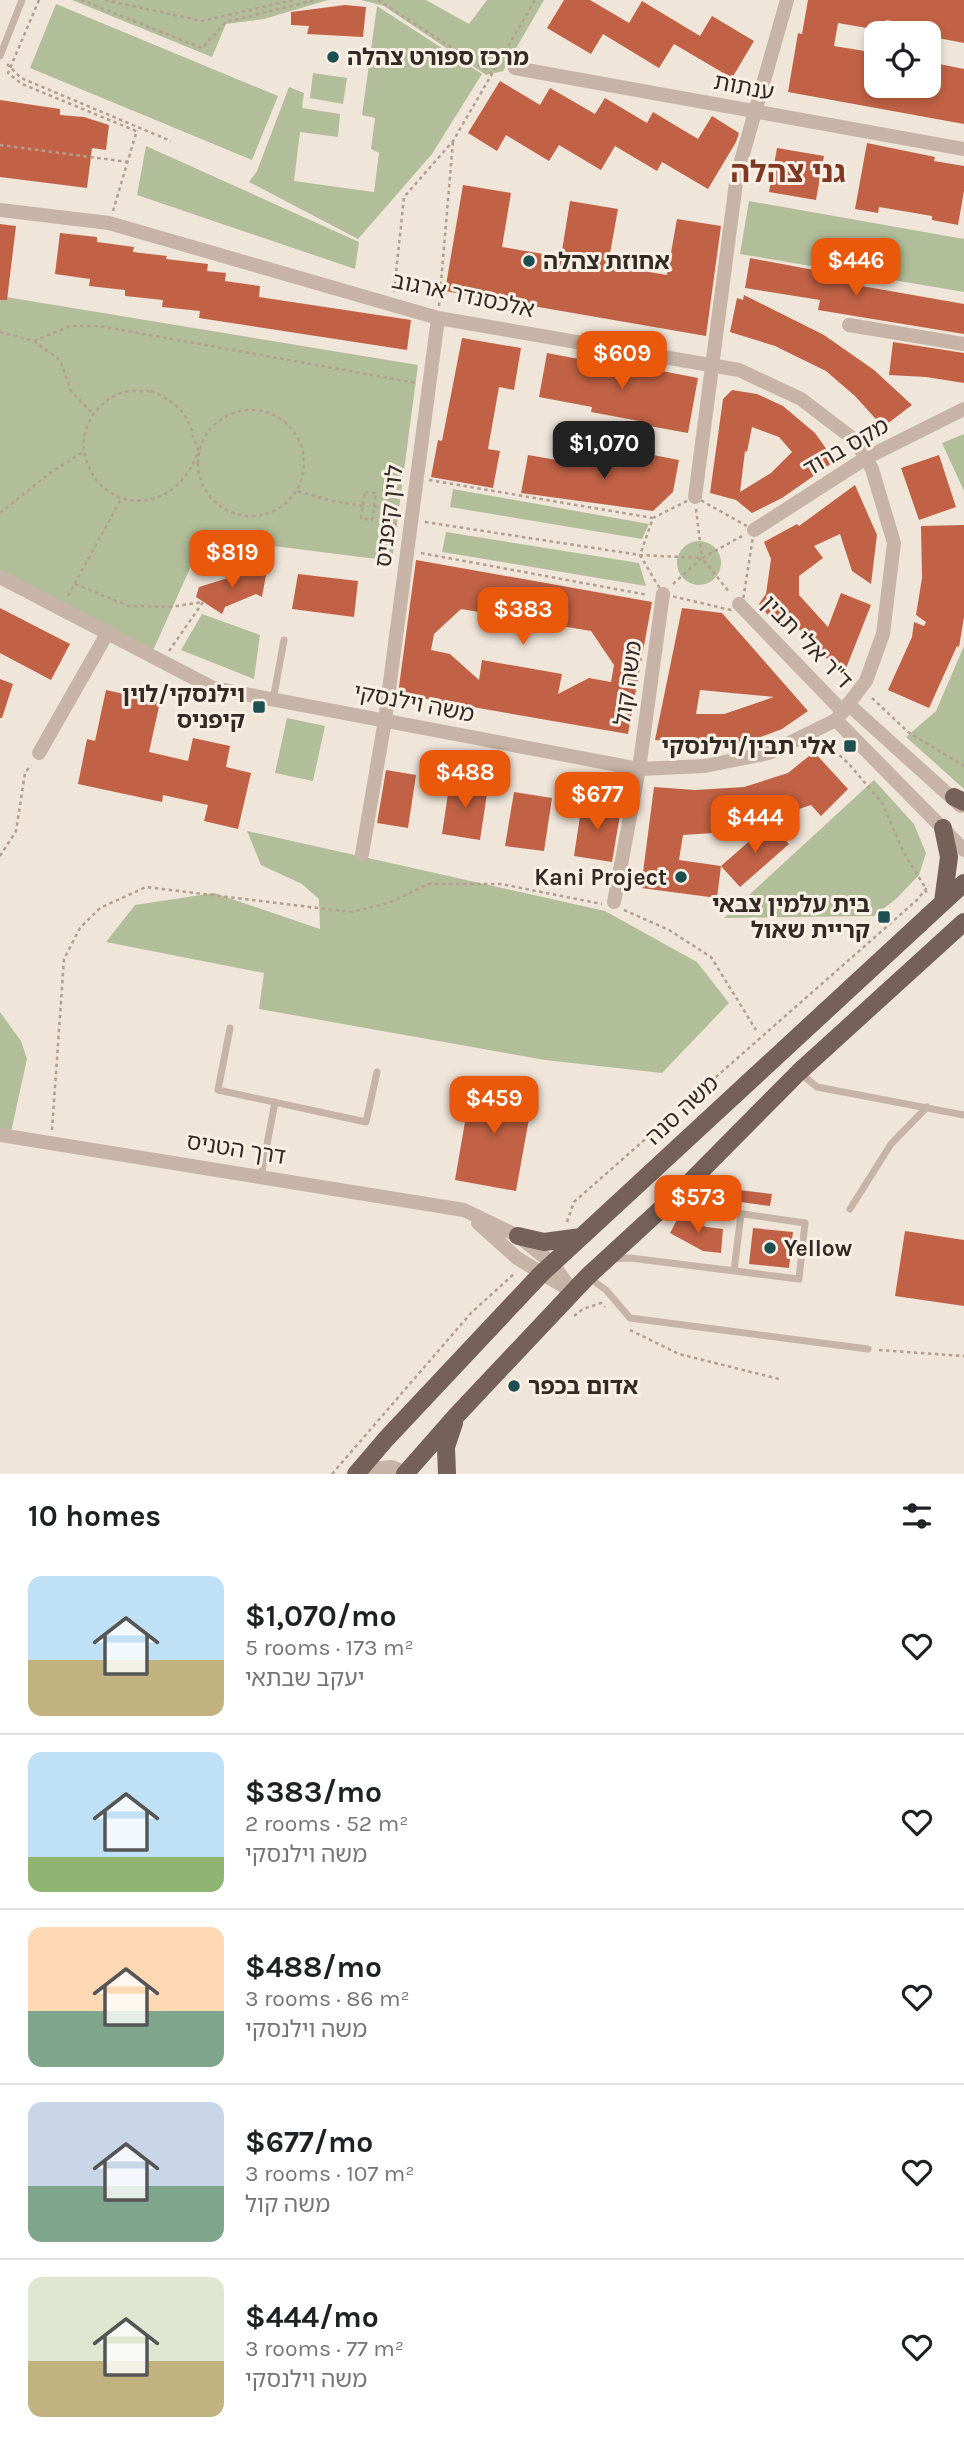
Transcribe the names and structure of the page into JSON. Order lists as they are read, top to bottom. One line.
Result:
{"streets":{"main road":["משה סנה"],"street":["ענתות","אלכסנדר ארגוב","מקס ברוד","לוין קיפניס","ד\"ר אלי תבין","משה קול","משה וילנסקי","דרך הטניס"]},"crossings":[["אלכסנדר ארגוב","מקס ברוד"],["אלכסנדר ארגוב","לוין קיפניס"],["אלכסנדר ארגוב","ד\"ר אלי תבין"],["אלכסנדר ארגוב","משה וילנסקי"],["לוין קיפניס","משה וילנסקי"],["ד\"ר אלי תבין","משה וילנסקי"],["משה קול","משה וילנסקי"],["משה סנה","דרך הטניס"]],"districts":["גני צהלה"],"places":{"other":["מרכז ספורט צהלה","אחוזת צהלה","Kani Project","Yellow","אדום בכפר"],"transit":["וילנסקי/לוין קיפניס","אלי תבין/וילנסקי","בית עלמין צבאי קריית שאול"]},"page":{"price":["$446","$609","$1,070","$819","$383","$488","$677","$444","$459","$573"],"heading":"10 homes","list":[{"name":"$1,070/mo","note":"5 rooms · 173 m² · יעקב שבתאי"},{"name":"$383/mo","note":"2 rooms · 52 m² · משה וילנסקי"},{"name":"$488/mo","note":"3 rooms · 86 m² · משה וילנסקי"},{"name":"$677/mo","note":"3 rooms · 107 m² · משה קול"},{"name":"$444/mo","note":"3 rooms · 77 m² · משה וילנסקי"}]}}
